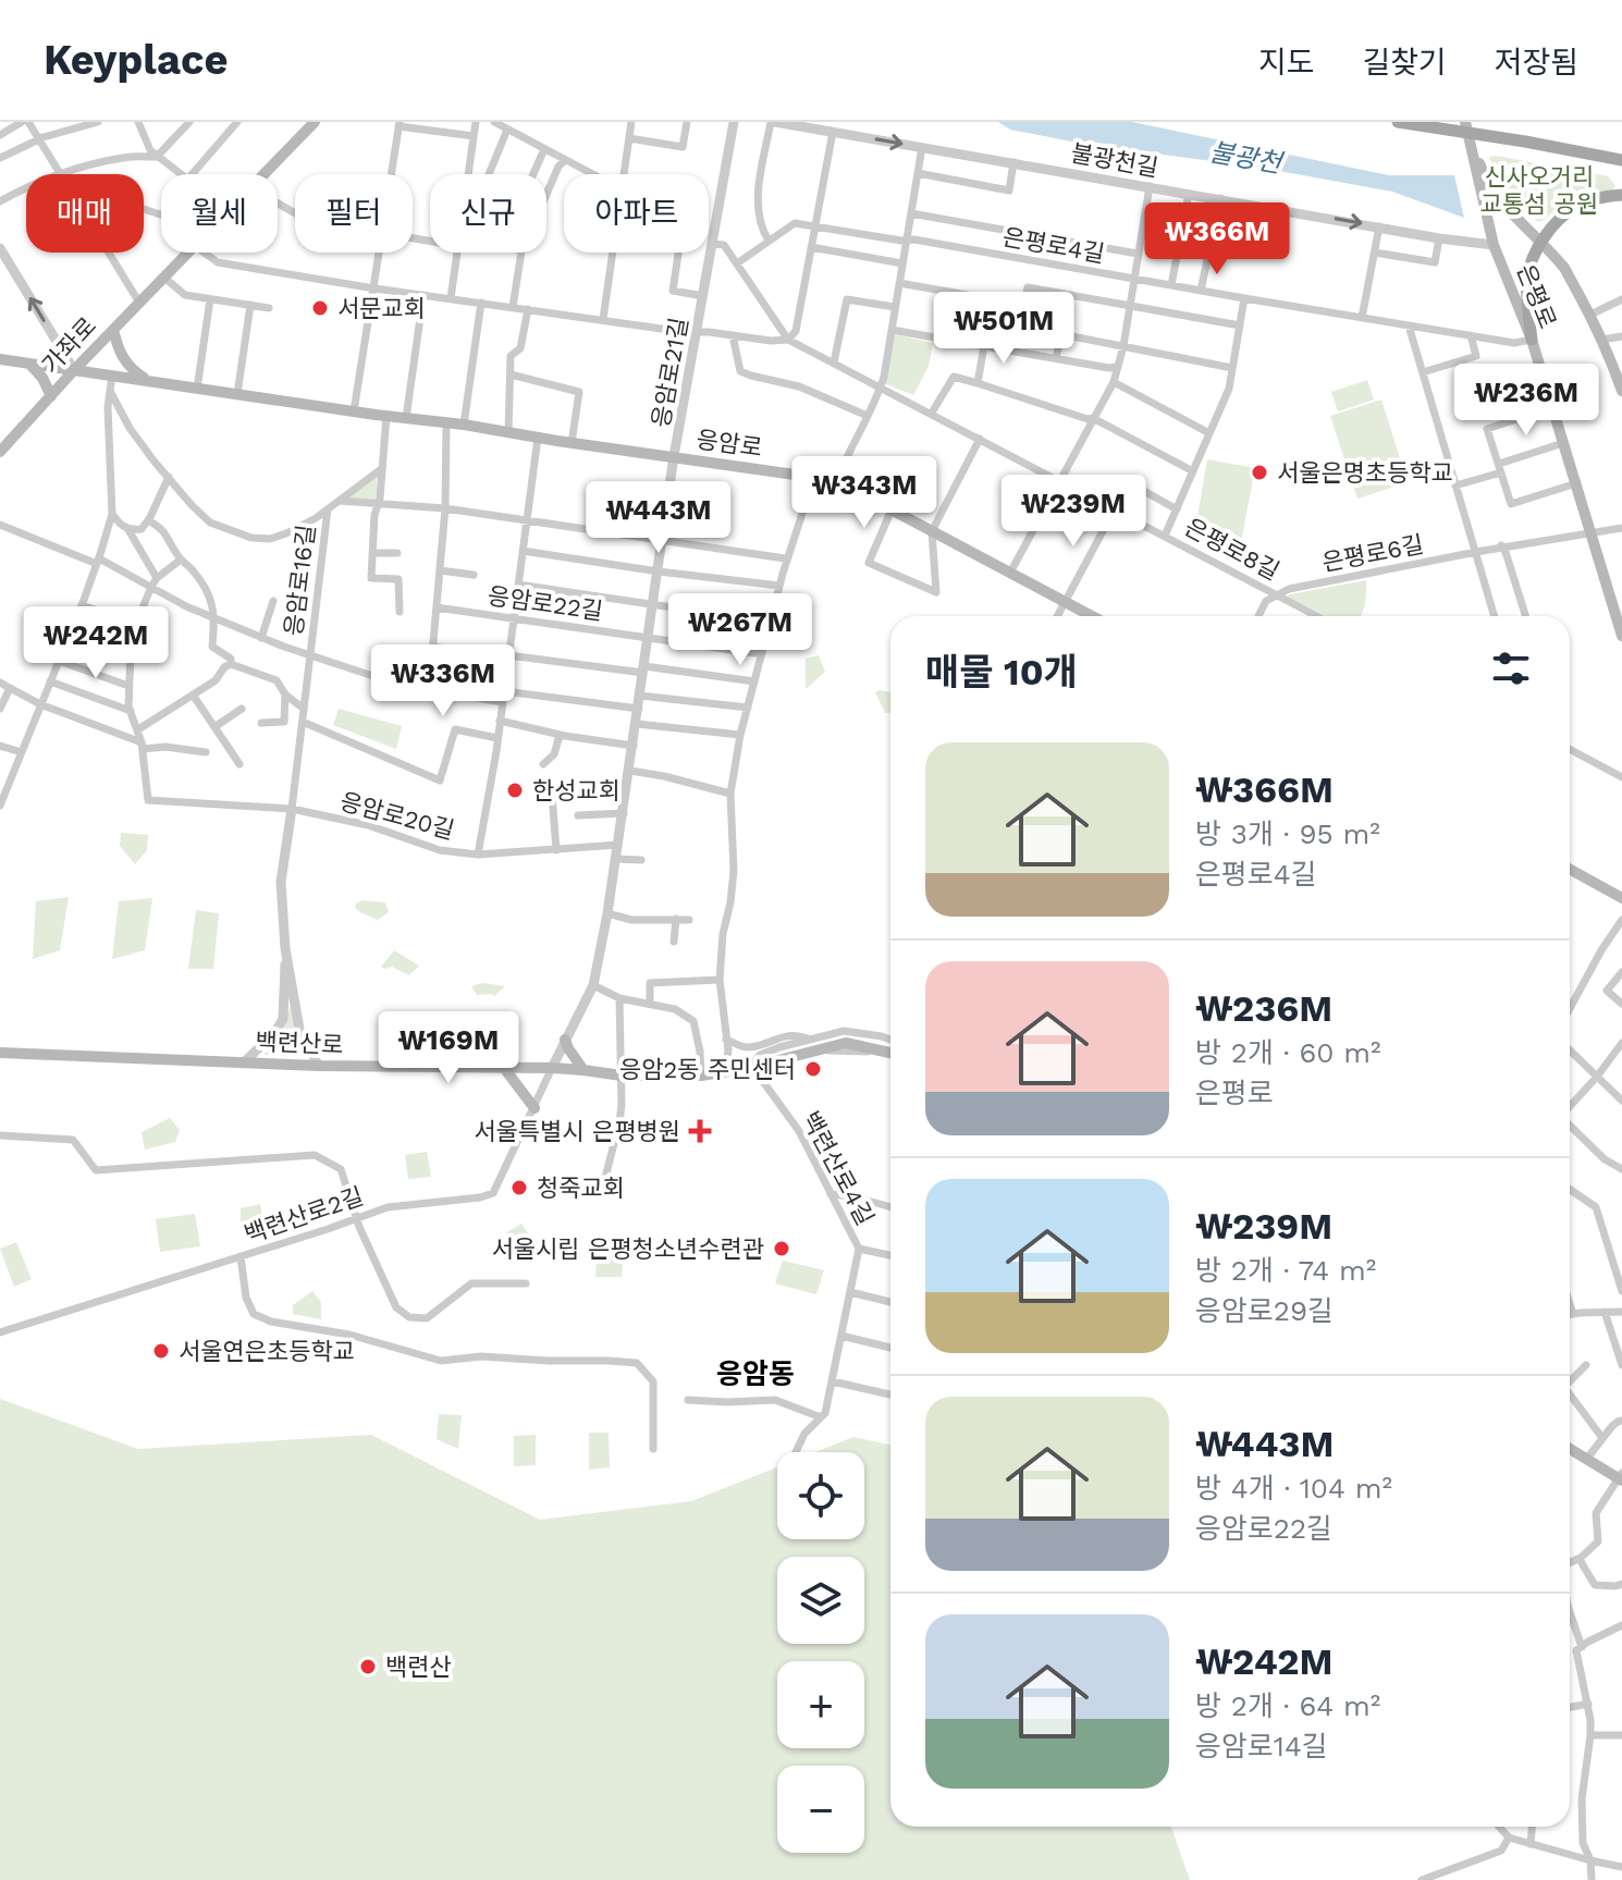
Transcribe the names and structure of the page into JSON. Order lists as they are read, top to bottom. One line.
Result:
{"streets":{"main road":["은평로","가좌로","응암로","백련산로"],"street":["불광천길","은평로4길","응암로21길","은평로8길","은평로6길","응암로16길","응암로22길","응암로20길","백련산로4길","백련산로2길"]},"crossings":[["불광천길","은평로"],["은평로4길","은평로"],["은평로","은평로6길"],["가좌로","응암로"],["응암로21길","응암로"],["응암로","응암로20길"],["은평로8길","은평로6길"],["응암로16길","응암로20길"],["응암로22길","응암로20길"],["백련산로","백련산로4길"],["백련산로","백련산로2길"]],"districts":["응암동"],"water":["불광천"],"parks":["신사오거리 교통섬 공원"],"places":{"other":["서문교회","서울은명초등학교","한성교회","응암2동 주민센터","청죽교회","서울시립 은평청소년수련관","서울연은초등학교","백련산"],"health":["서울특별시 은평병원"]},"page":{"header":"Keyplace","nav":["지도","길찾기","저장됨"],"chip":["매매","월세","필터","신규","아파트"],"price":["₩366M","₩501M","₩236M","₩343M","₩239M","₩443M","₩267M","₩242M","₩336M","₩169M"],"heading":"매물 10개","list":[{"name":"₩366M","note":"방 3개 · 95 m² · 은평로4길"},{"name":"₩236M","note":"방 2개 · 60 m² · 은평로"},{"name":"₩239M","note":"방 2개 · 74 m² · 응암로29길"},{"name":"₩443M","note":"방 4개 · 104 m² · 응암로22길"},{"name":"₩242M","note":"방 2개 · 64 m² · 응암로14길"}],"map_buttons":["+","−"]}}
